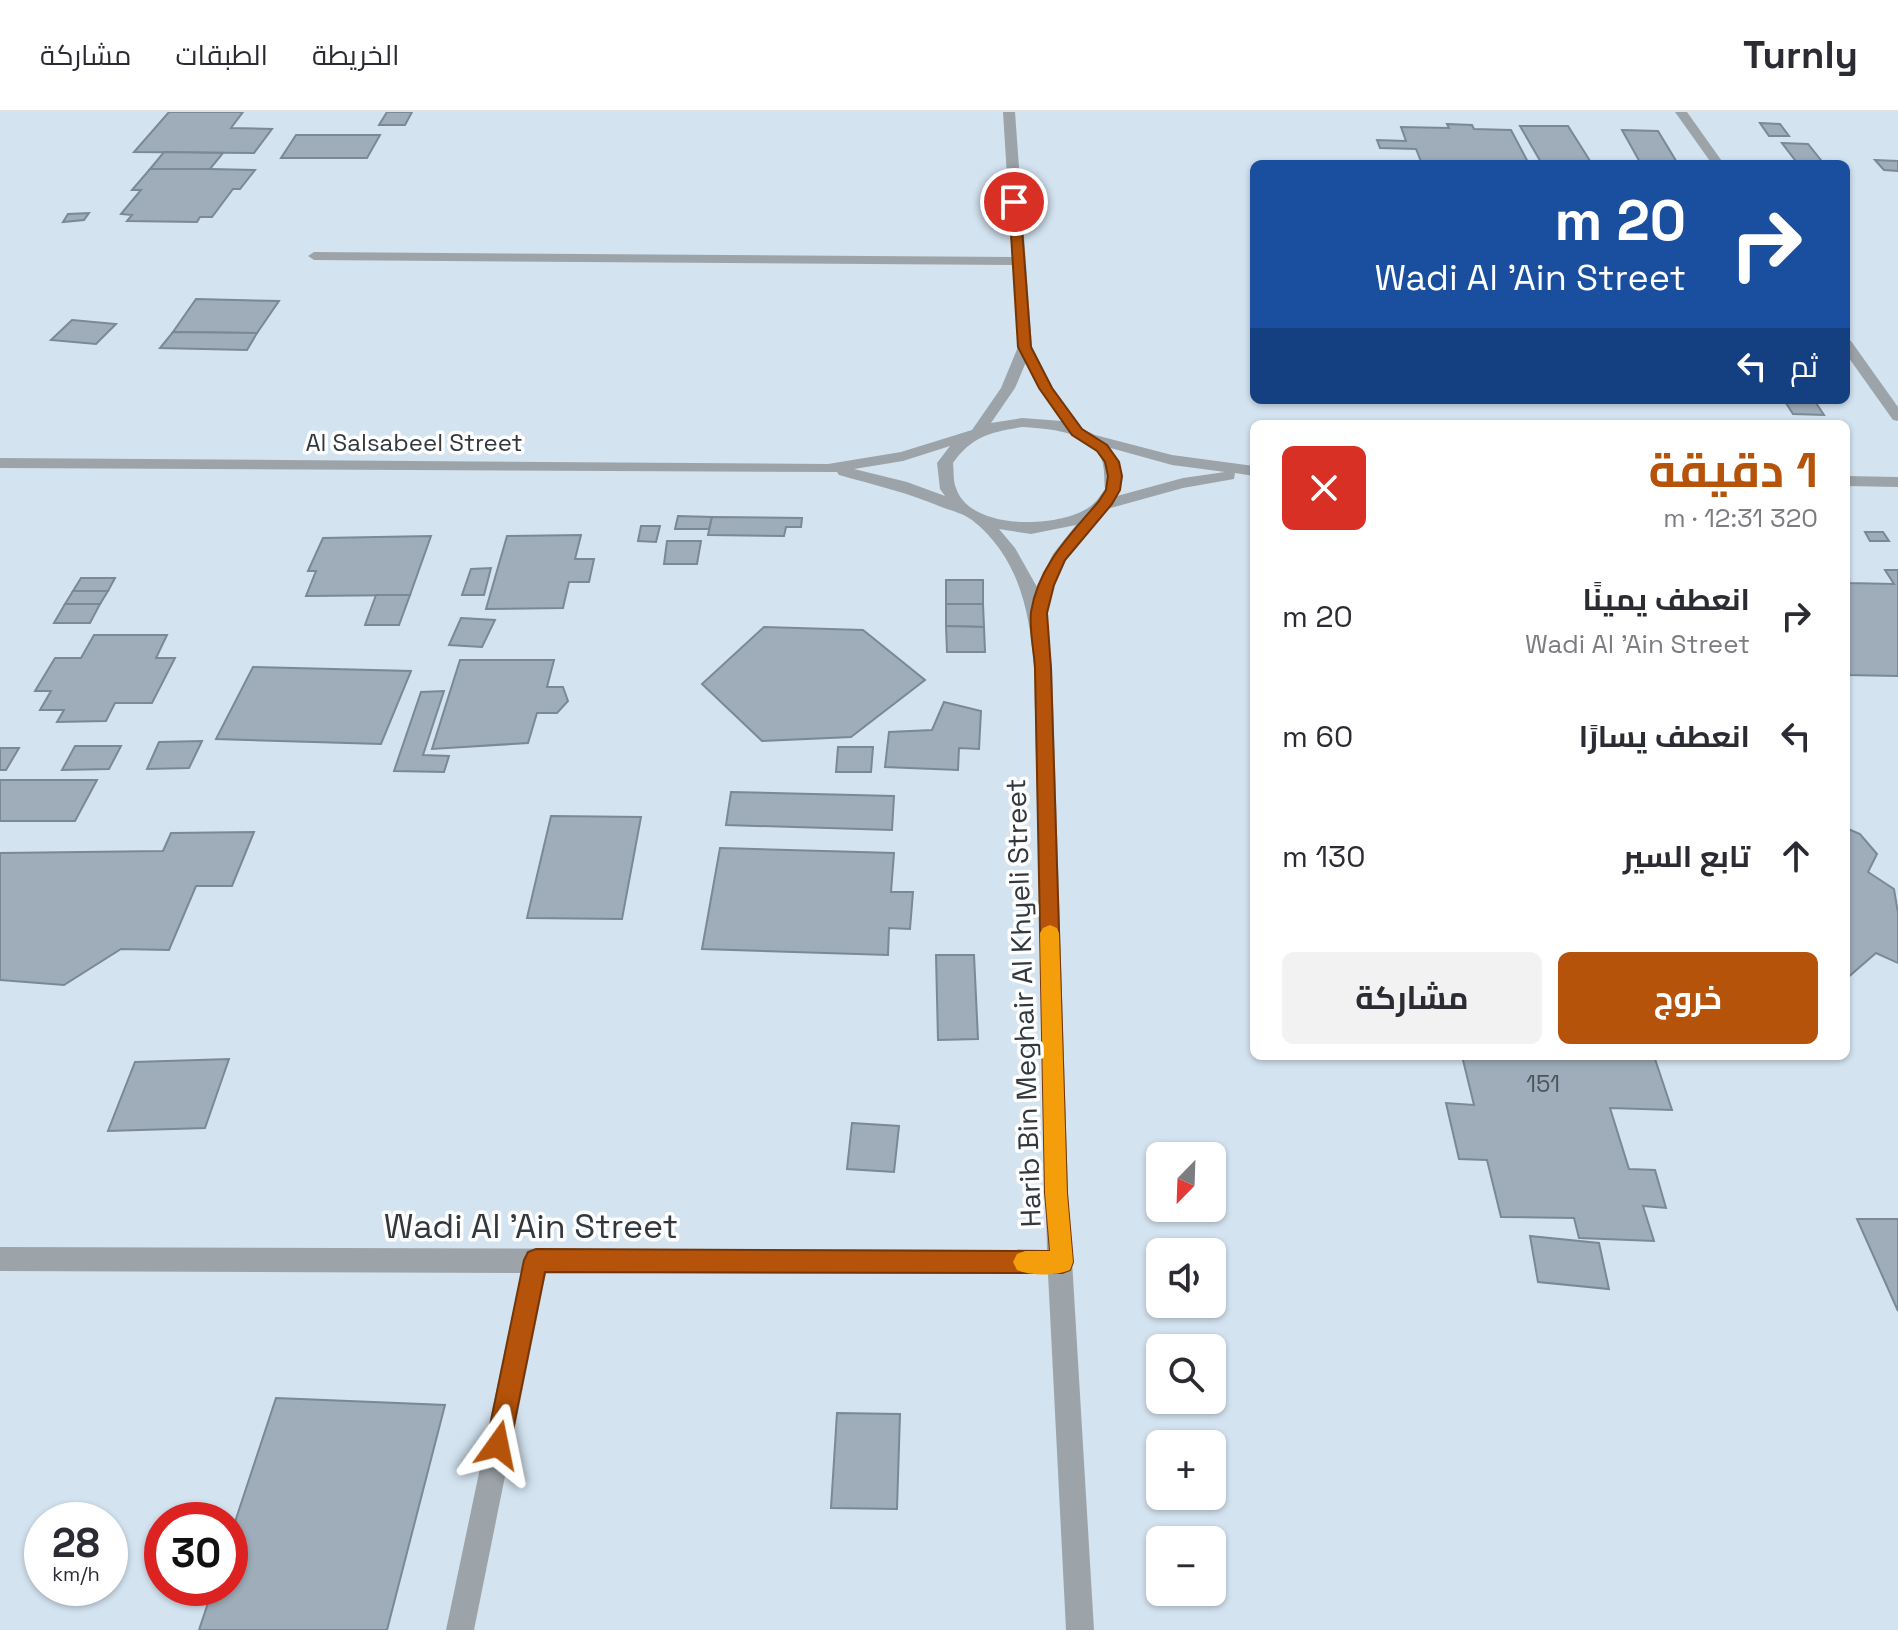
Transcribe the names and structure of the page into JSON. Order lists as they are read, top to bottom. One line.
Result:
{"streets":{"street":["Al Salsabeel Street","Harib Bin Meghair Al Khyeli Street","Wadi Al 'Ain Street"]},"crossings":[["Al Salsabeel Street","Harib Bin Meghair Al Khyeli Street"],["Harib Bin Meghair Al Khyeli Street","Wadi Al 'Ain Street"]],"house_numbers":["151"],"north":"bottom left","page":{"header":"Turnly","nav":["الخريطة","الطبقات","مشاركة"],"turn":["20 m","Wadi Al 'Ain Street"],"then":"ثم","heading":["1 دقيقة","320 m · 12:31"],"list":[{"name":"انعطف يمينًا","note":"Wadi Al 'Ain Street","value":"20 m"},{"name":"انعطف يسارًا","value":"60 m"},{"name":"تابع السير","value":"130 m"}],"buttons":["خروج","مشاركة"],"map_buttons":["+","−"],"speed":"28 km/h","limit":"30"}}
